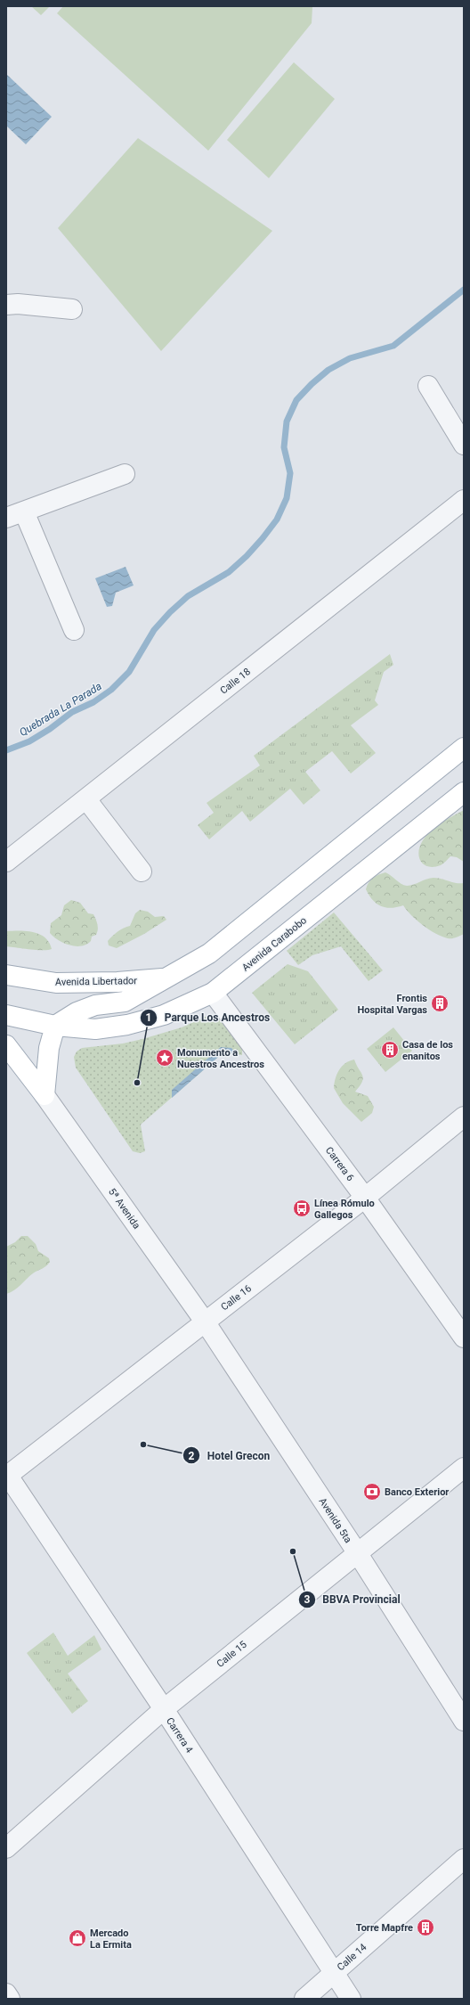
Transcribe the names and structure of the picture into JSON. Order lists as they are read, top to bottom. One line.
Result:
{"streets":{"main road":["Avenida Carabobo","Avenida Libertador"],"street":["Calle 18","Carrera 6","5ª Avenida","Calle 16","Avenida 5ta","Calle 15","Carrera 4","Calle 14"]},"crossings":[["Avenida Carabobo","Carrera 6"],["Carrera 6","Calle 16"],["5ª Avenida","Calle 16"],["5ª Avenida","Avenida 5ta"],["Calle 16","Avenida 5ta"],["Calle 16","Carrera 4"],["Avenida 5ta","Calle 15"],["Calle 15","Carrera 4"],["Carrera 4","Calle 14"]],"water":["Quebrada La Parada"],"places":{"building":["Frontis Hospital Vargas","Casa de los enanitos","Torre Mapfre"],"place":["Monumento a Nuestros Ancestros"],"other":["Parque Los Ancestros","Hotel Grecon","BBVA Provincial"],"bus stop":["Línea Rómulo Gallegos"],"bank":["Banco Exterior"],"shop":["Mercado La Ermita"]}}
